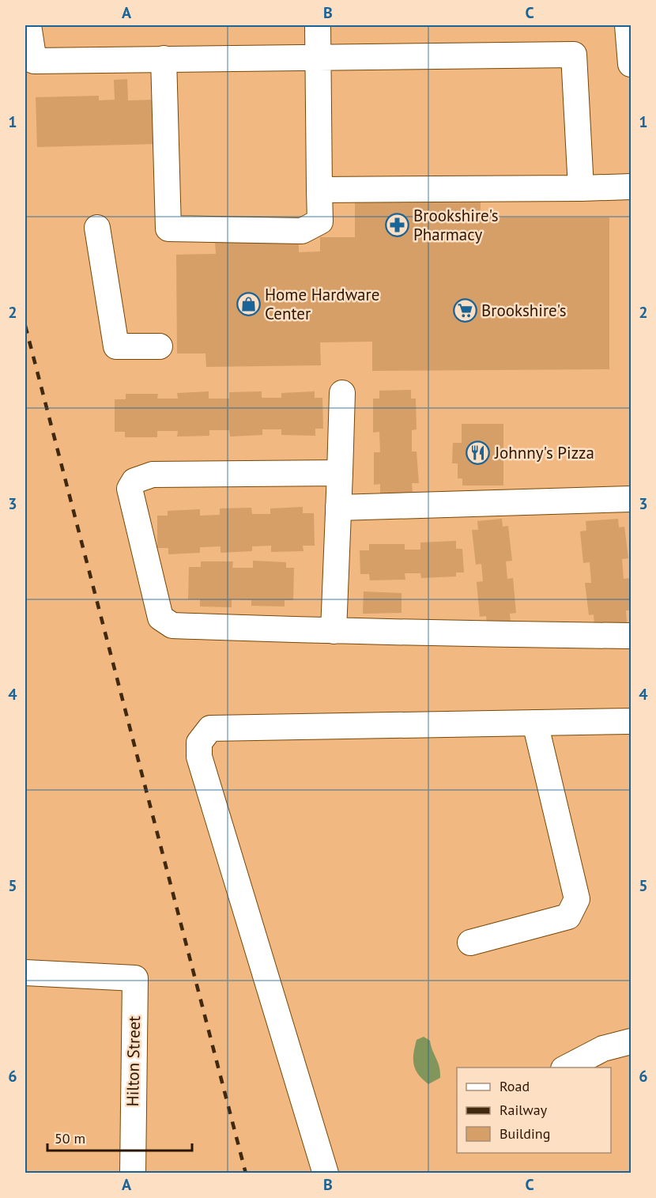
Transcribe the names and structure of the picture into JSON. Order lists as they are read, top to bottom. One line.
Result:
{"streets":{"street":["Hilton Street"]},"places":{"pharmacy":["Brookshire's Pharmacy"],"shop":["Home Hardware Center"],"supermarket":["Brookshire's"],"restaurant":["Johnny's Pizza"]},"legend":["Road","Railway","Building"],"scale_bar":"50 m","grid":{"columns":["A","B","C"],"rows":["1","2","3","4","5","6"]}}
